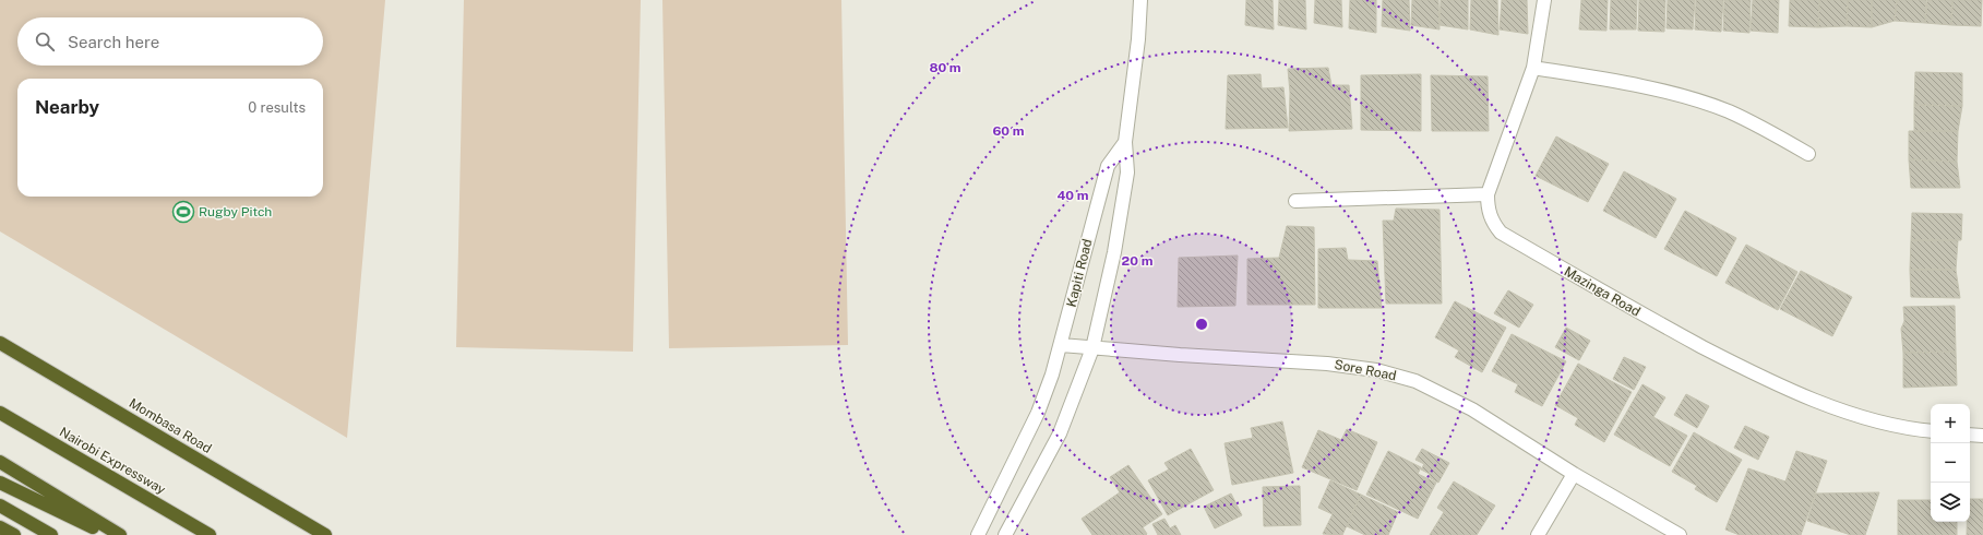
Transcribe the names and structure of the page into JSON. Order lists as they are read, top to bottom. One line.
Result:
{"streets":{"highway":["Mombasa Road","Nairobi Expressway"],"street":["Kapiti Road","Mazinga Road","Sore Road"]},"crossings":[["Kapiti Road","Sore Road"]],"places":{"sports":["Rugby Pitch"]},"page":{"search":"Search here","heading":["Nearby","0 results"],"map_buttons":["+","−"]},"rings":["80 m","60 m","40 m","20 m"]}
